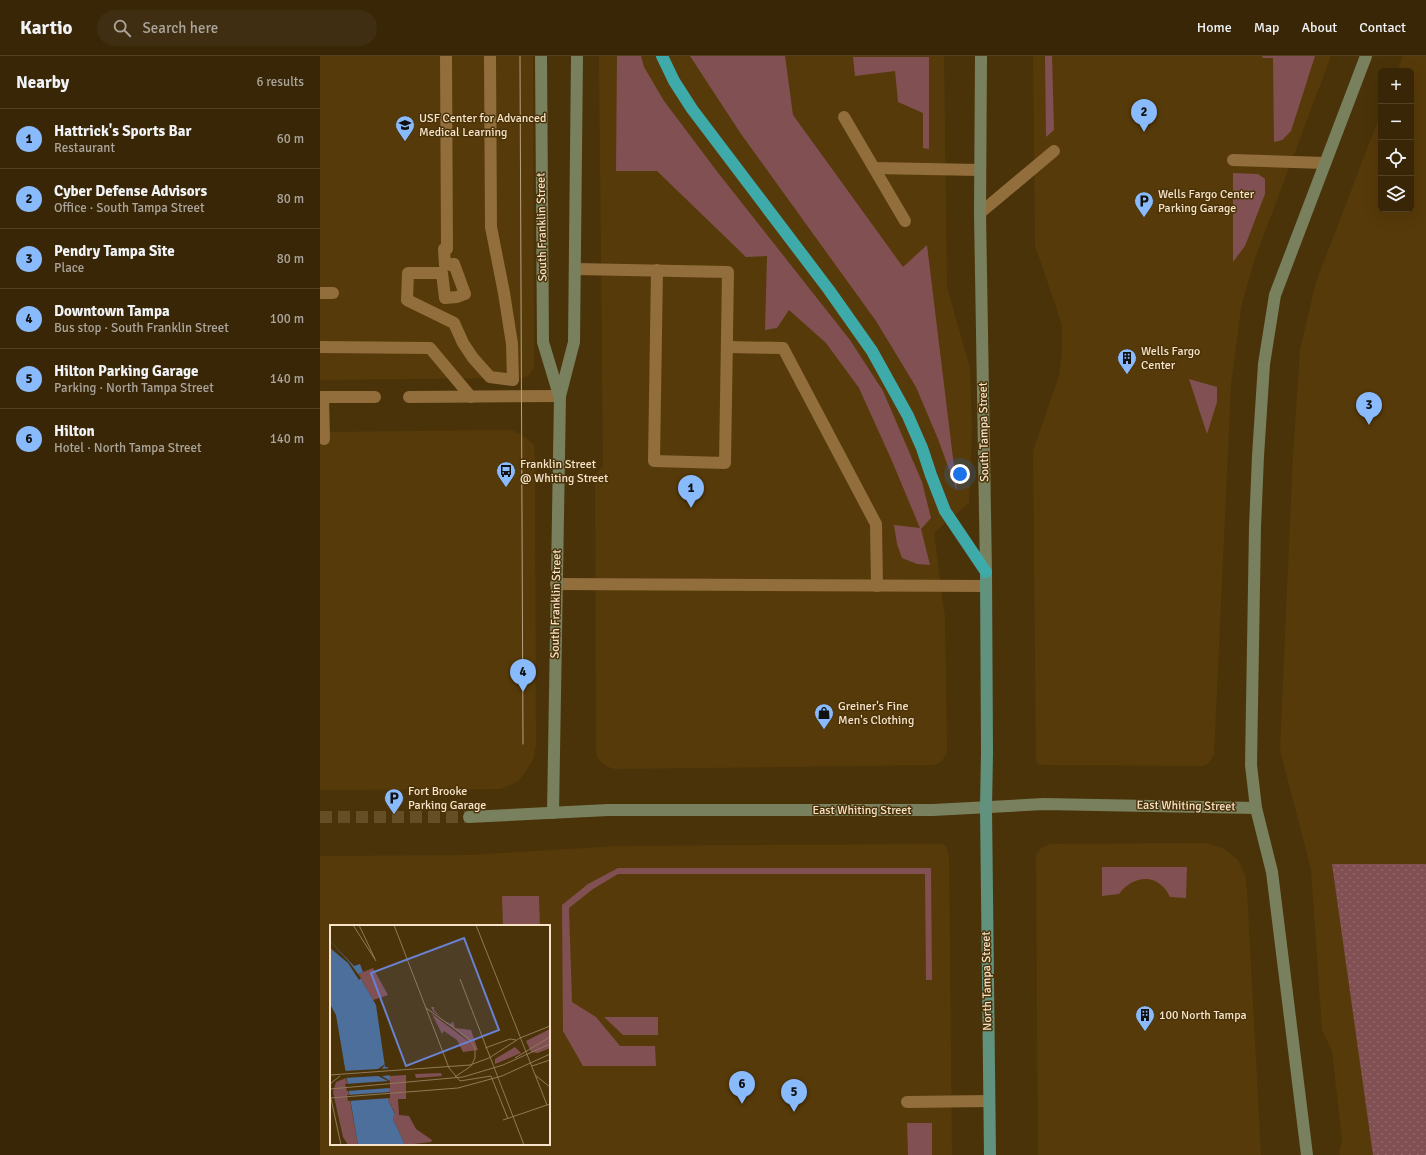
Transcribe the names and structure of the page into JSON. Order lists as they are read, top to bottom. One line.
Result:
{"streets":{"main road":["South Tampa Street","North Tampa Street"],"street":["South Franklin Street","East Whiting Street"]},"crossings":[["South Franklin Street","East Whiting Street"],["South Tampa Street","East Whiting Street"],["South Tampa Street","North Tampa Street"],["East Whiting Street","North Tampa Street"]],"places":{"school or university":["USF Center for Advanced Medical Learning"],"parking":["Wells Fargo Center Parking Garage","Fort Brooke Parking Garage"],"building":["Wells Fargo Center","100 North Tampa"],"bus stop":["Franklin Street @ Whiting Street"],"shop":["Greiner's Fine Men's Clothing"]},"page":{"header":"Kartio","search":"Search here","nav":["Home","Map","About","Contact"],"heading":["Nearby","6 results"],"map_buttons":["+","−"],"pins":["2","3","1","4","6","5"],"list":[{"mark":"1","name":"Hattrick's Sports Bar","note":"Restaurant","value":"60 m"},{"mark":"2","name":"Cyber Defense Advisors","note":"Office · South Tampa Street","value":"80 m"},{"mark":"3","name":"Pendry Tampa Site","note":"Place","value":"80 m"},{"mark":"4","name":"Downtown Tampa","note":"Bus stop · South Franklin Street","value":"100 m"},{"mark":"5","name":"Hilton Parking Garage","note":"Parking · North Tampa Street","value":"140 m"},{"mark":"6","name":"Hilton","note":"Hotel · North Tampa Street","value":"140 m"}]}}
